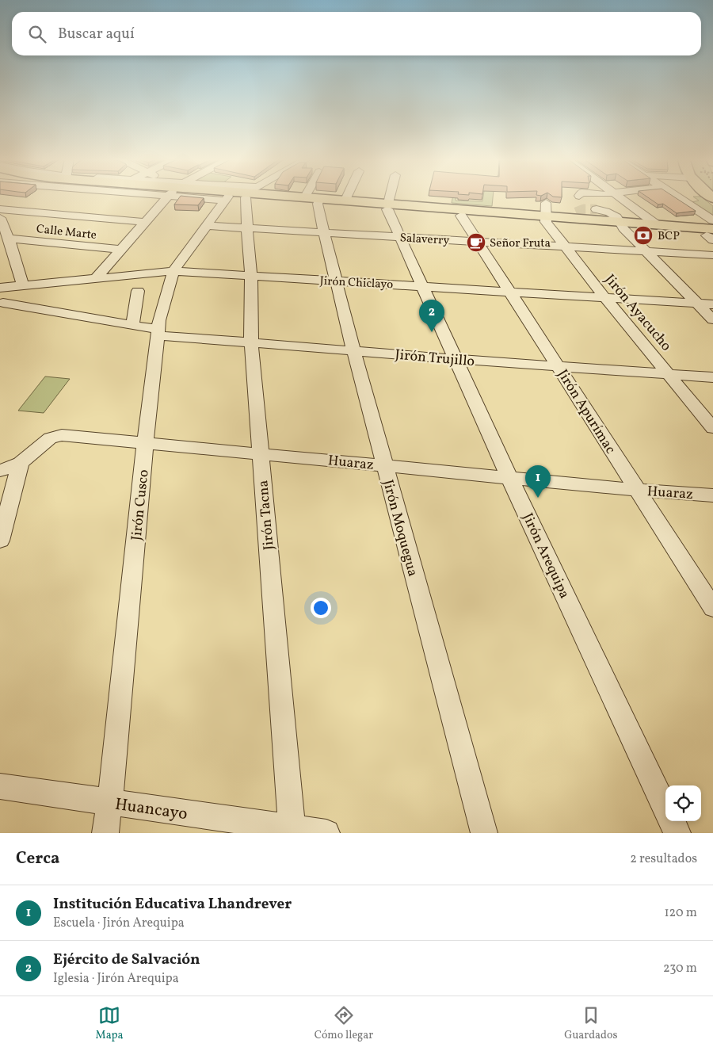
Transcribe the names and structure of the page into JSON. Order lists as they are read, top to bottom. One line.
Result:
{"streets":{"street":["Calle Marte","Salaverry","Jirón Chiclayo","Jirón Ayacucho","Jirón Trujillo","Jirón Apurímac","Huaraz","Jirón Cusco","Jirón Tacna","Jirón Moquegua","Jirón Arequipa","Huancayo"]},"crossings":[["Salaverry","Jirón Ayacucho"],["Salaverry","Jirón Apurímac"],["Salaverry","Jirón Cusco"],["Salaverry","Jirón Tacna"],["Salaverry","Jirón Moquegua"],["Salaverry","Jirón Arequipa"],["Jirón Chiclayo","Jirón Ayacucho"],["Jirón Chiclayo","Jirón Apurímac"],["Jirón Chiclayo","Jirón Cusco"],["Jirón Chiclayo","Jirón Tacna"],["Jirón Chiclayo","Jirón Moquegua"],["Jirón Chiclayo","Jirón Arequipa"],["Jirón Ayacucho","Jirón Trujillo"],["Jirón Trujillo","Jirón Apurímac"],["Jirón Trujillo","Jirón Cusco"],["Jirón Trujillo","Jirón Tacna"],["Jirón Trujillo","Jirón Moquegua"],["Jirón Trujillo","Jirón Arequipa"],["Jirón Apurímac","Huaraz"],["Huaraz","Jirón Cusco"],["Huaraz","Jirón Tacna"],["Huaraz","Jirón Moquegua"],["Huaraz","Jirón Arequipa"],["Jirón Cusco","Huancayo"],["Jirón Tacna","Huancayo"]],"places":{"bank":["BCP"],"cafe":["Señor Fruta"]},"page":{"search":"Buscar aquí","pins":["2","1"],"heading":["Cerca","2 resultados"],"list":[{"mark":"1","name":"Institución Educativa Lhandrever","note":"Escuela · Jirón Arequipa","value":"120 m"},{"mark":"2","name":"Ejército de Salvación","note":"Iglesia · Jirón Arequipa","value":"230 m"}],"nav":["Mapa","Cómo llegar","Guardados"]}}
